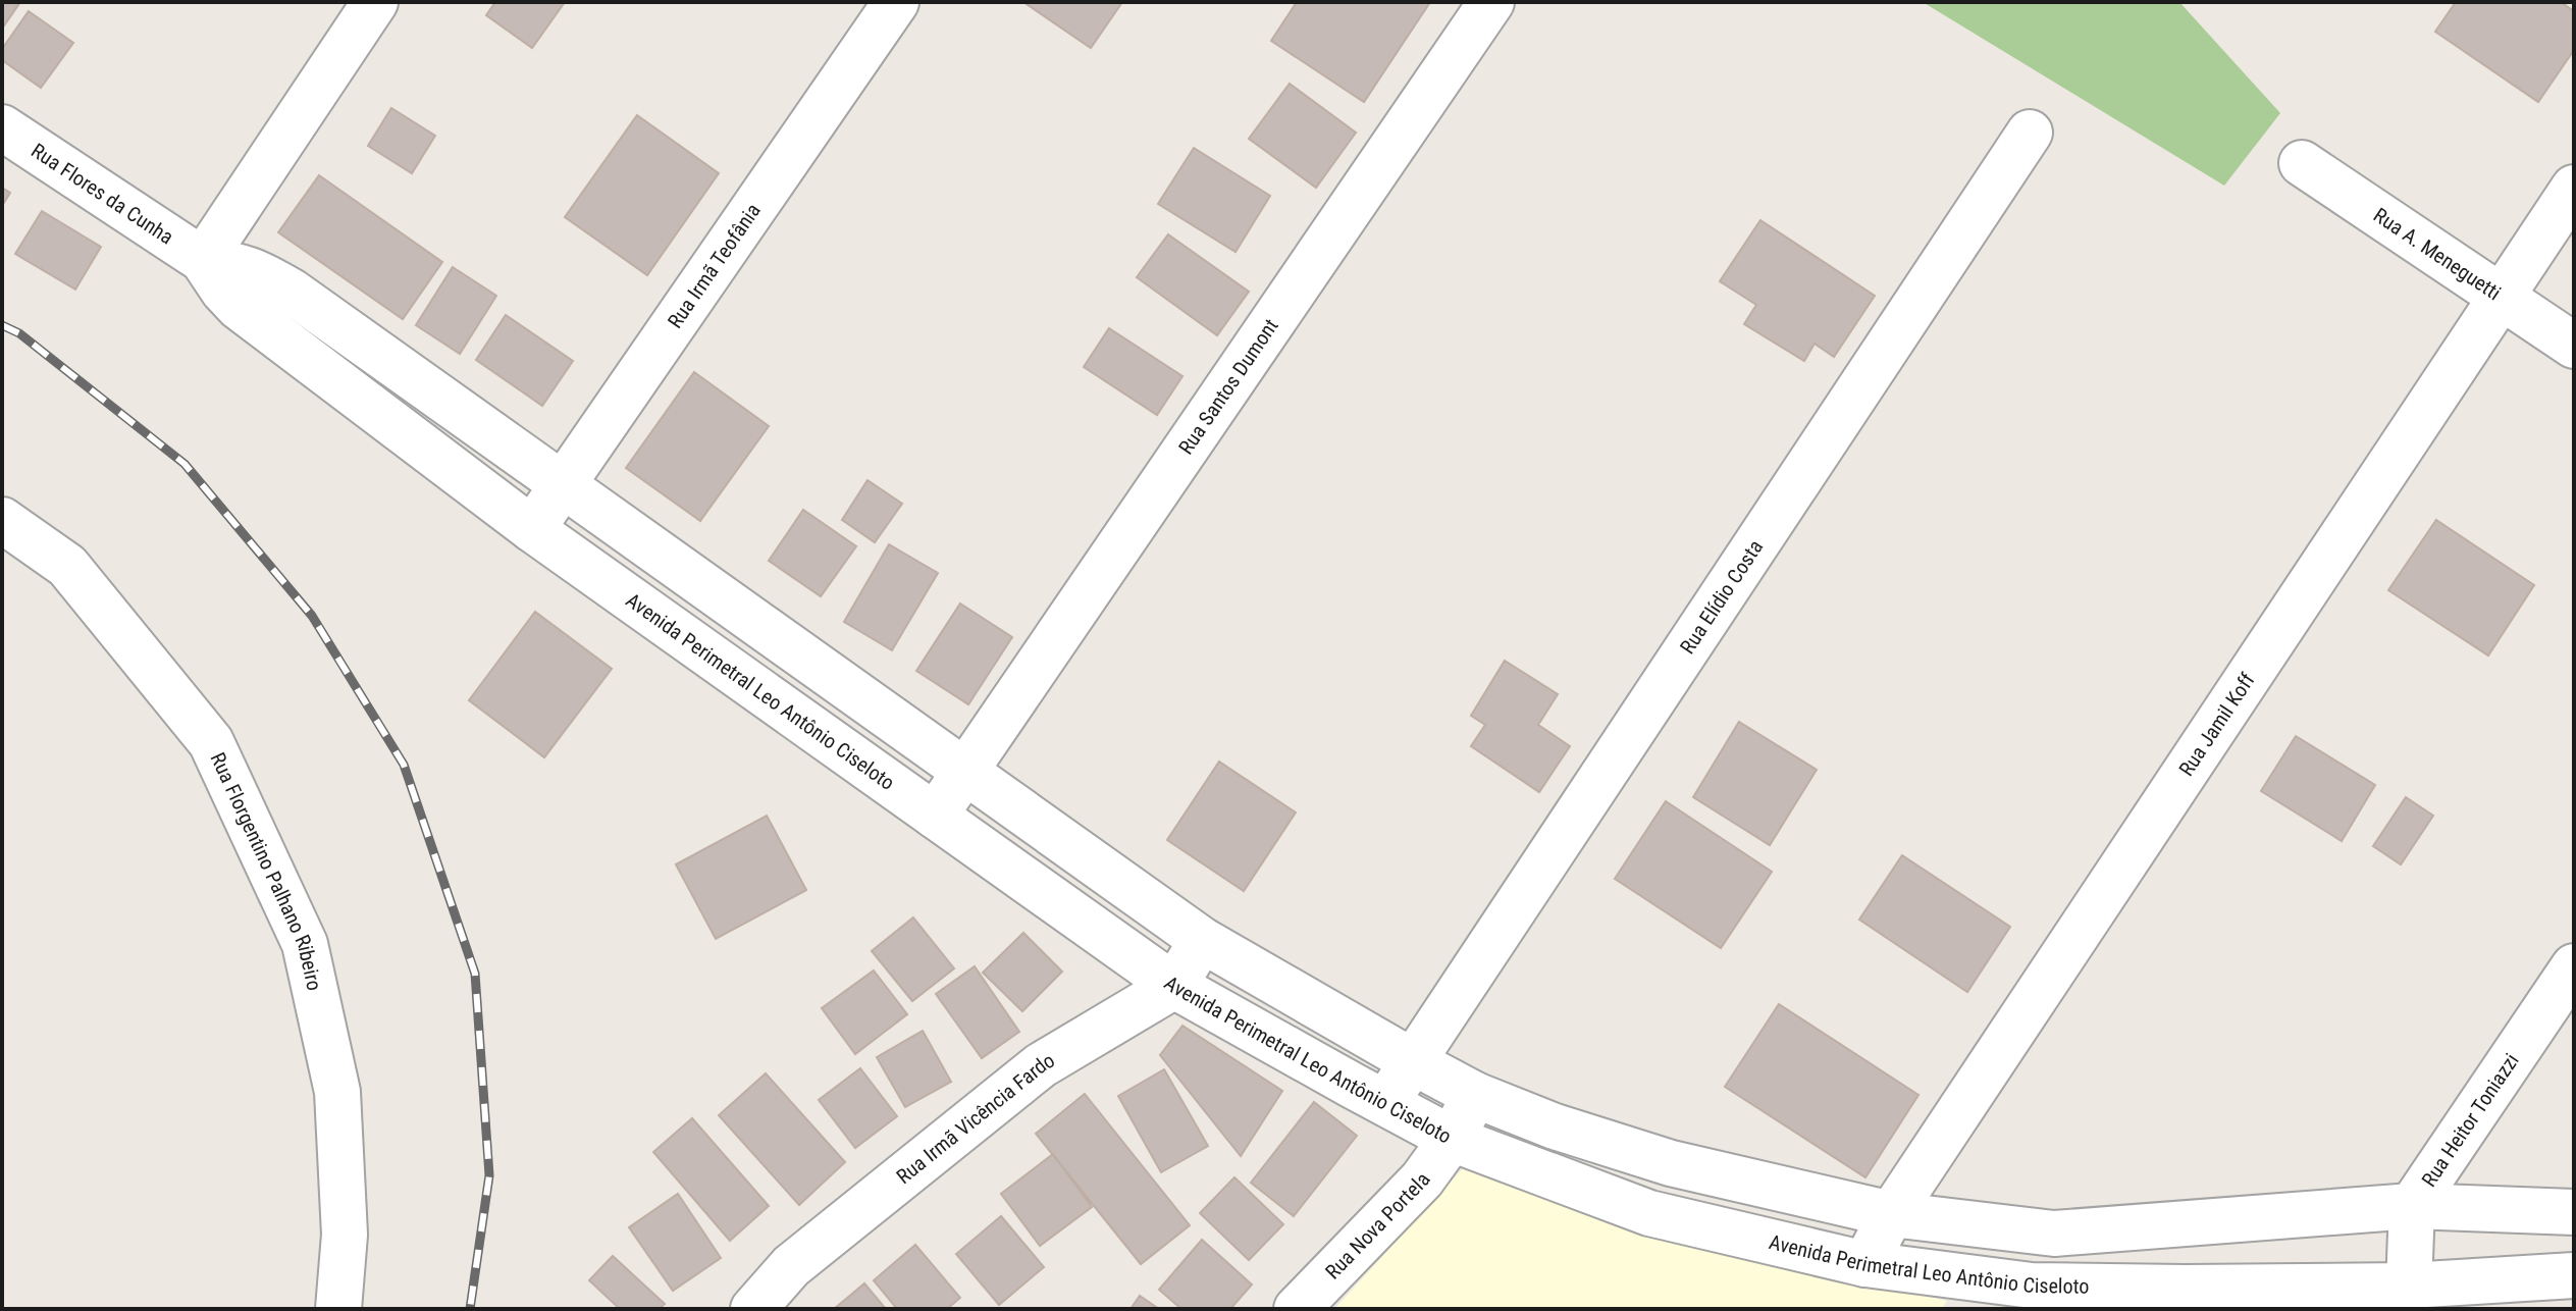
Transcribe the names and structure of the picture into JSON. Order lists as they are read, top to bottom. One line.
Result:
{"streets":{"street":["Rua Flores da Cunha","Rua A. Meneguetti","Rua Irmã Teofânia","Rua Santos Dumont","Rua Elídio Costa","Avenida Perimetral Leo Antônio Ciseloto","Rua Jamil Koff","Rua Florgentino Palhano Ribeiro","Rua Irmã Vicência Fardo","Rua Heitor Toniazzi","Rua Nova Portela"]},"crossings":[["Rua Flores da Cunha","Avenida Perimetral Leo Antônio Ciseloto"],["Rua A. Meneguetti","Rua Jamil Koff"],["Rua Irmã Teofânia","Avenida Perimetral Leo Antônio Ciseloto"],["Rua Santos Dumont","Avenida Perimetral Leo Antônio Ciseloto"],["Rua Elídio Costa","Avenida Perimetral Leo Antônio Ciseloto"],["Avenida Perimetral Leo Antônio Ciseloto","Rua Jamil Koff"],["Avenida Perimetral Leo Antônio Ciseloto","Rua Irmã Vicência Fardo"],["Avenida Perimetral Leo Antônio Ciseloto","Rua Heitor Toniazzi"],["Avenida Perimetral Leo Antônio Ciseloto","Rua Nova Portela"]]}
